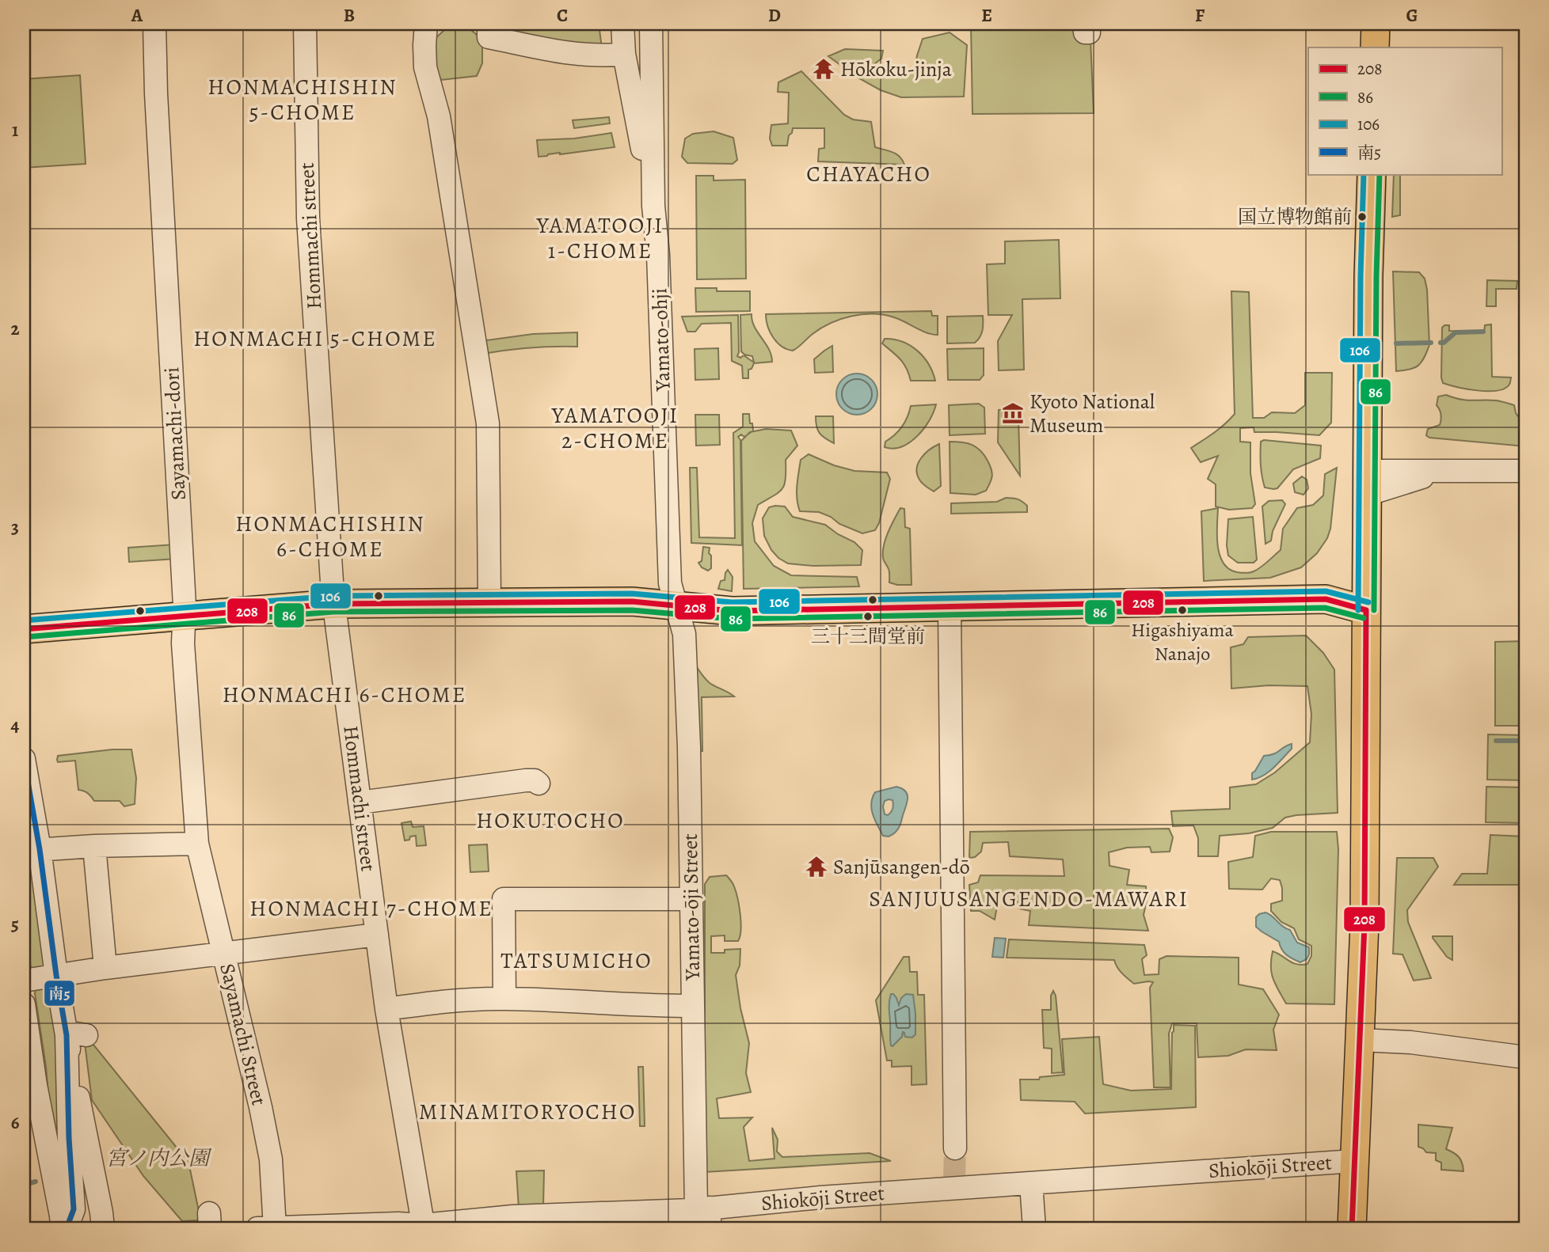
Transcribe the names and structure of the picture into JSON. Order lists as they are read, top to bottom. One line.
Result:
{"streets":{"street":["Hommachi street","Yamato-ohji","Sayamachi-dori","Yamato-ōji Street","Sayamachi Street","Shiokōji Street"]},"crossings":[["Yamato-ohji","Yamato-ōji Street"],["Sayamachi-dori","Sayamachi Street"],["Yamato-ōji Street","Shiokōji Street"],["Sayamachi Street","Shiokōji Street"]],"districts":["HONMACHISHIN 5-CHOME","CHAYACHO","YAMATOOJI 1-CHOME","HONMACHI 5-CHOME","YAMATOOJI 2-CHOME","HONMACHISHIN 6-CHOME","HONMACHI 6-CHOME","HOKUTOCHO","SANJUUSANGENDO-MAWARI","HONMACHI 7-CHOME","TATSUMICHO","MINAMITORYOCHO"],"parks":["宮ノ内公園"],"places":{"temple":["Hōkoku-jinja","Sanjūsangen-dō"],"other":["国立博物館前","Higashiyama Nanajo","三十三間堂前"],"museum":["Kyoto National Museum"]},"lines":["transit line 86","transit line 106","transit line 208","transit line 南5"],"legend":["208","86","106","南5"],"grid":{"columns":["A","B","C","D","E","F","G"],"rows":["1","2","3","4","5","6"]}}
